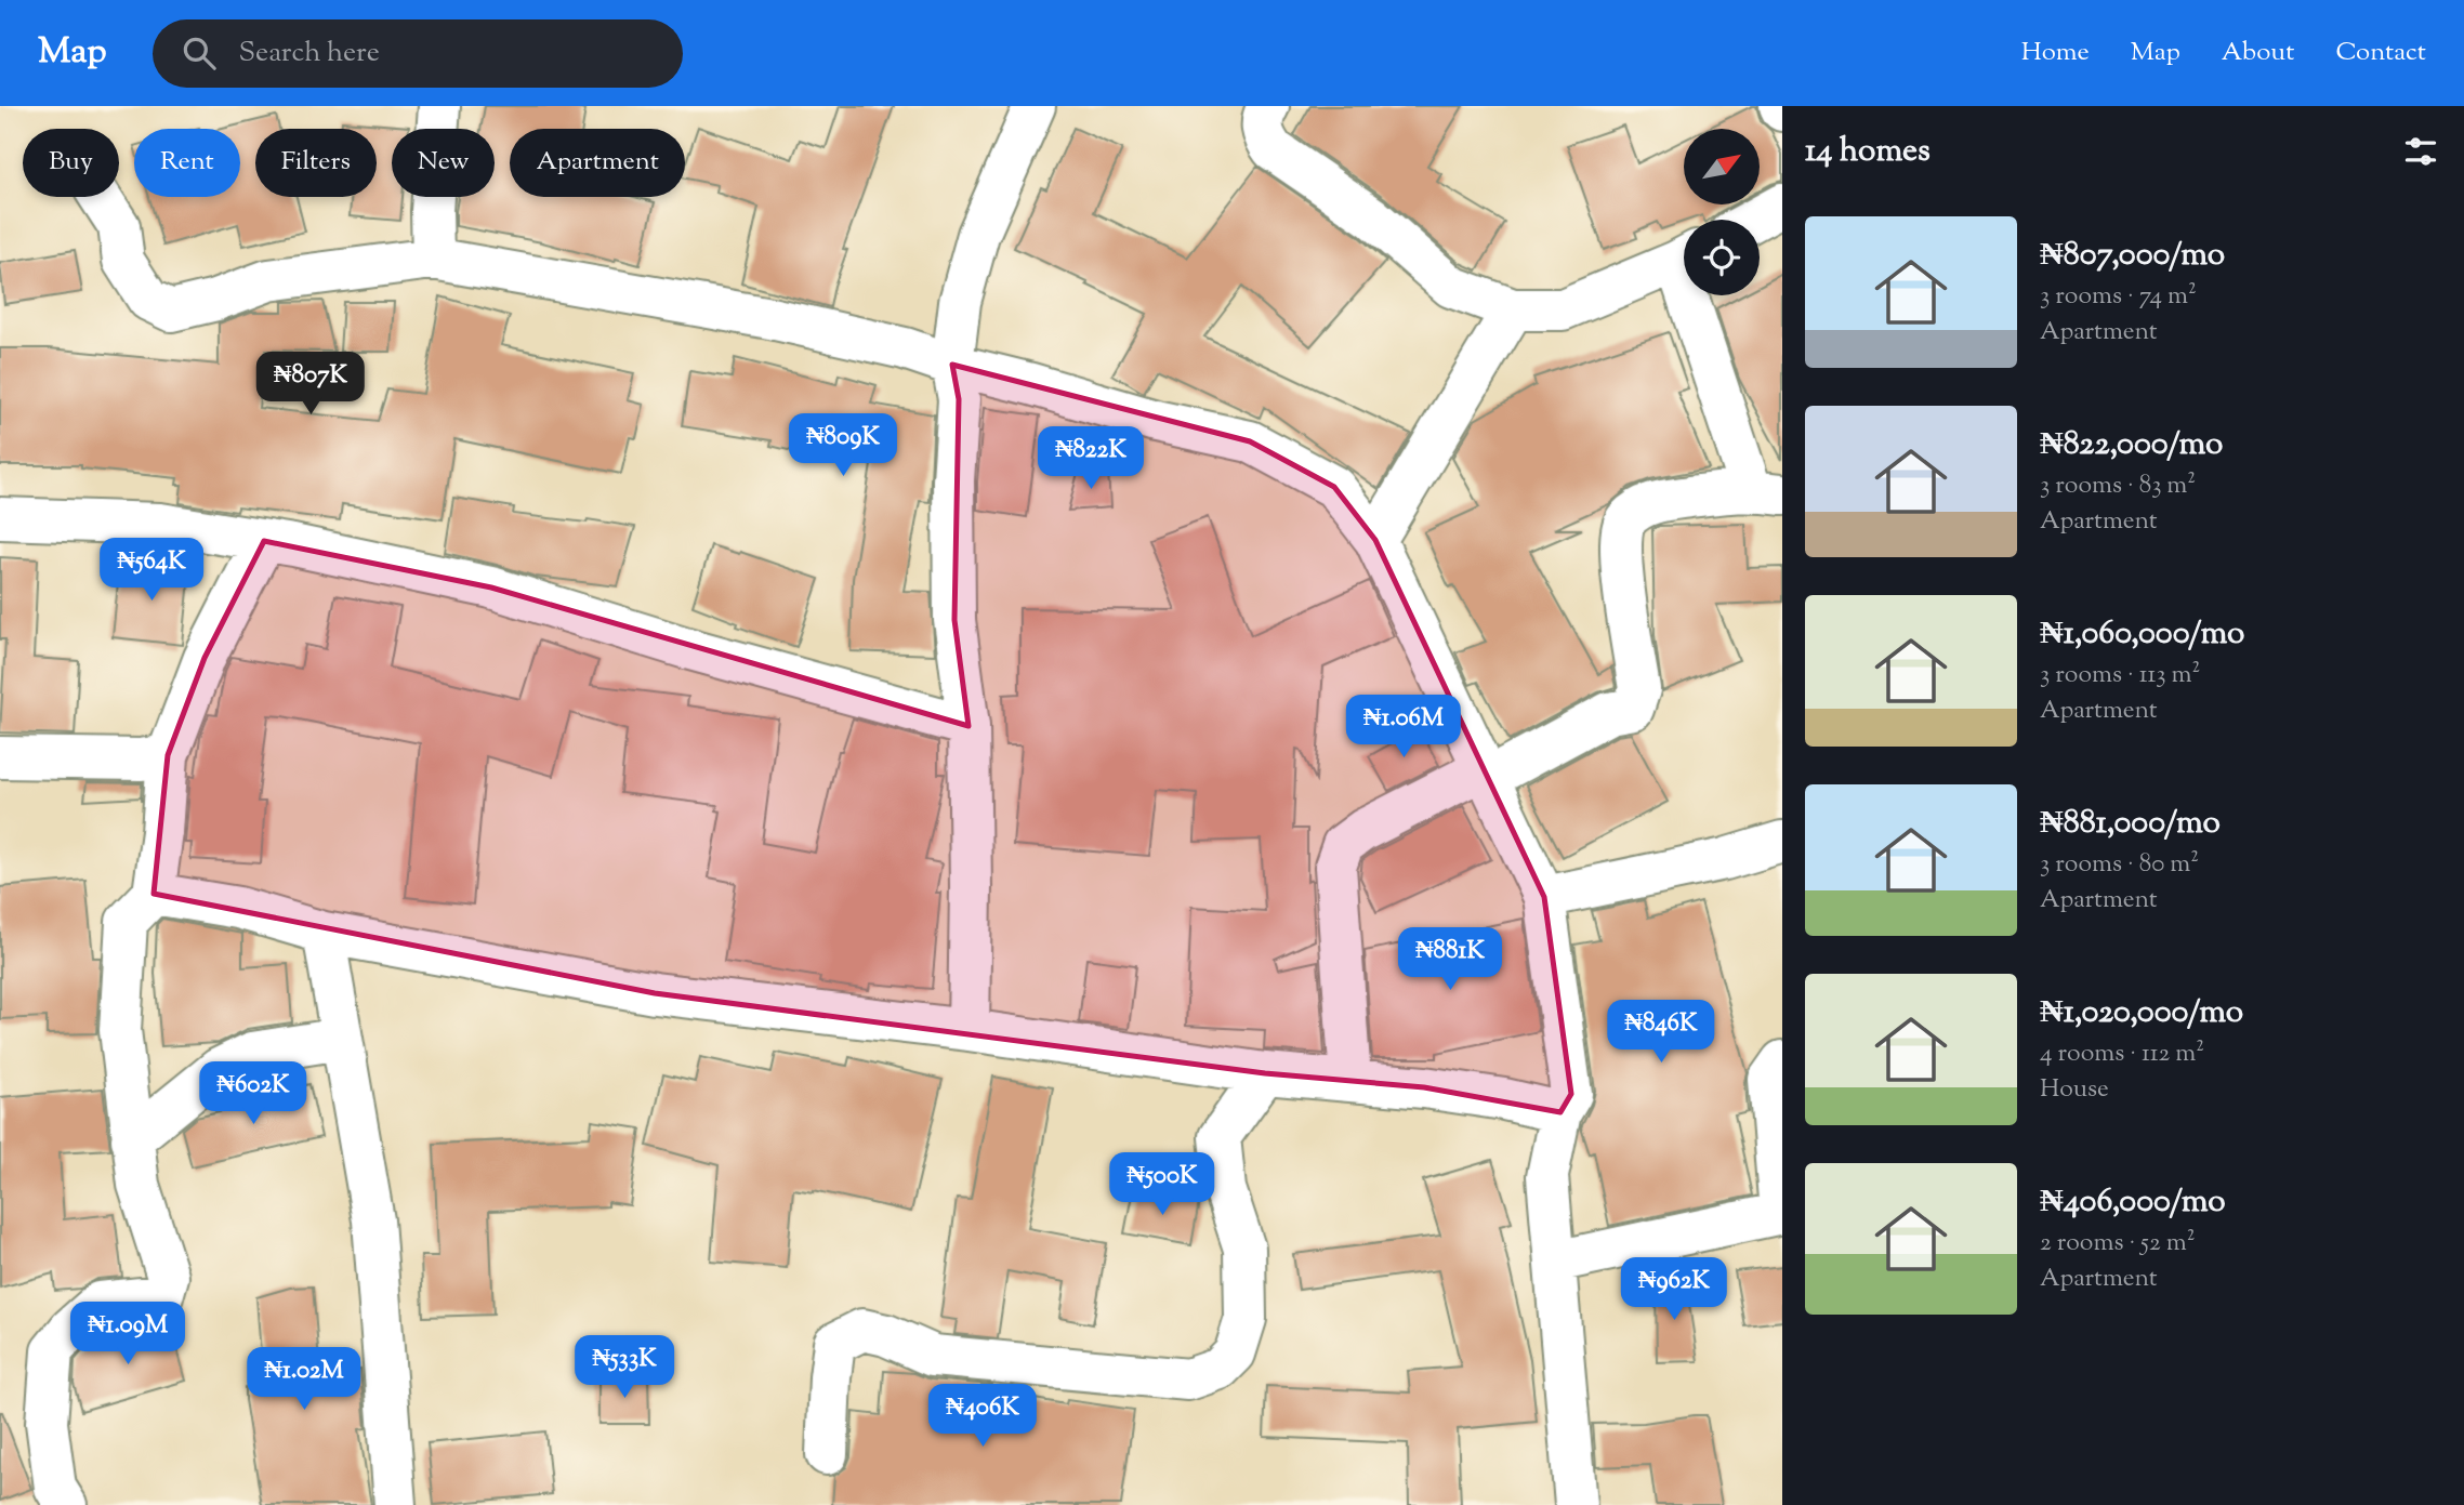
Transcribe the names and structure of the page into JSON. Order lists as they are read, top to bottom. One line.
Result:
{"north":"top right","page":{"header":"Map","search":"Search here","nav":["Home","Map","About","Contact"],"heading":"14 homes","chip":["Buy","Rent","Filters","New","Apartment"],"list":[{"name":"₦807,000/mo","note":"3 rooms · 74 m² · Apartment"},{"name":"₦822,000/mo","note":"3 rooms · 83 m² · Apartment"},{"name":"₦1,060,000/mo","note":"3 rooms · 113 m² · Apartment"},{"name":"₦881,000/mo","note":"3 rooms · 80 m² · Apartment"},{"name":"₦1,020,000/mo","note":"4 rooms · 112 m² · House"},{"name":"₦406,000/mo","note":"2 rooms · 52 m² · Apartment"}],"price":["₦807K","₦809K","₦822K","₦564K","₦1.06M","₦881K","₦846K","₦602K","₦500K","₦962K","₦1.09M","₦533K","₦1.02M","₦406K"]}}
